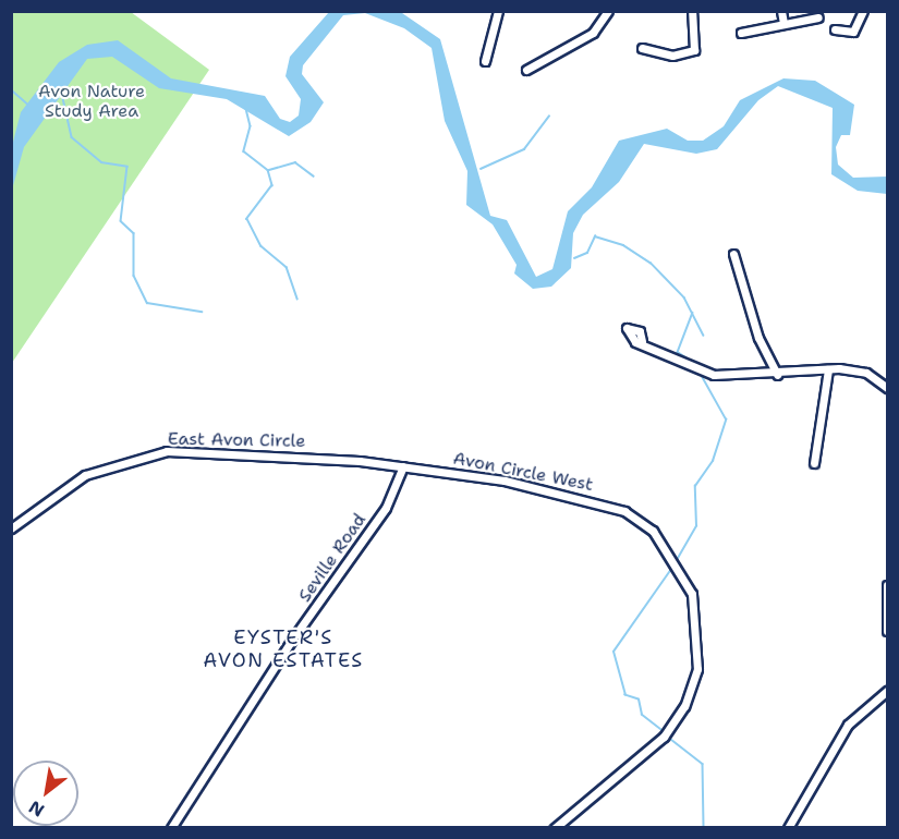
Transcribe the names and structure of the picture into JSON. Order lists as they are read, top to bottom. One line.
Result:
{"streets":{"street":["East Avon Circle","Avon Circle West","Seville Road"]},"crossings":[["East Avon Circle","Avon Circle West"],["East Avon Circle","Seville Road"],["Avon Circle West","Seville Road"]],"districts":["EYSTER'S AVON ESTATES"],"parks":["Avon Nature Study Area"],"north":"bottom left"}
